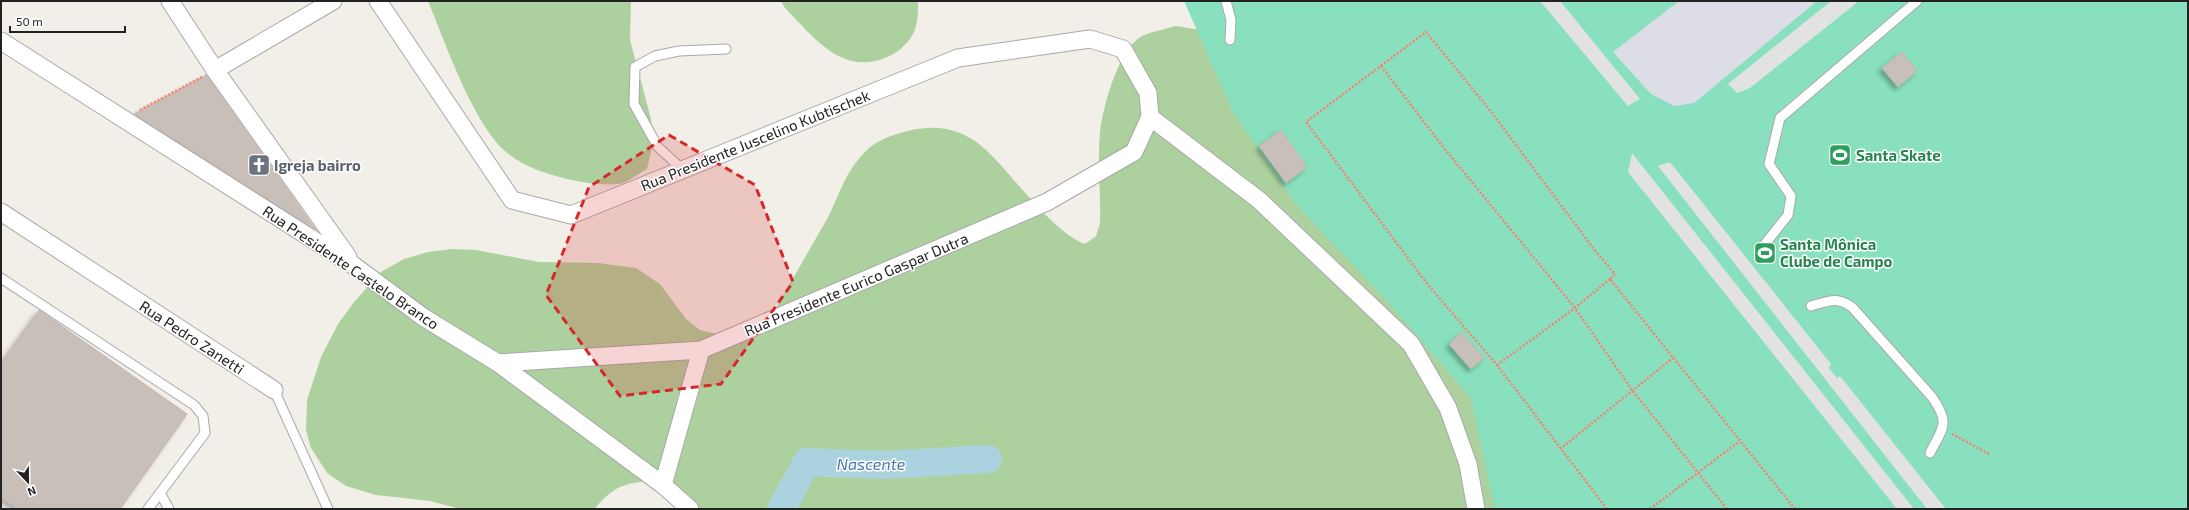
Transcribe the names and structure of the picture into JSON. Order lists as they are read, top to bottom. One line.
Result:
{"streets":{"street":["Rua Presidente Juscelino Kubtischek","Rua Presidente Castelo Branco","Rua Presidente Eurico Gaspar Dutra","Rua Pedro Zanetti"]},"crossings":[["Rua Presidente Juscelino Kubtischek","Rua Presidente Eurico Gaspar Dutra"],["Rua Presidente Castelo Branco","Rua Presidente Eurico Gaspar Dutra"]],"water":["Nascente"],"places":{"sports":["Santa Skate","Santa Mônica Clube de Campo"],"church":["Igreja bairro"]},"scale_bar":"50 m","north":"bottom"}
